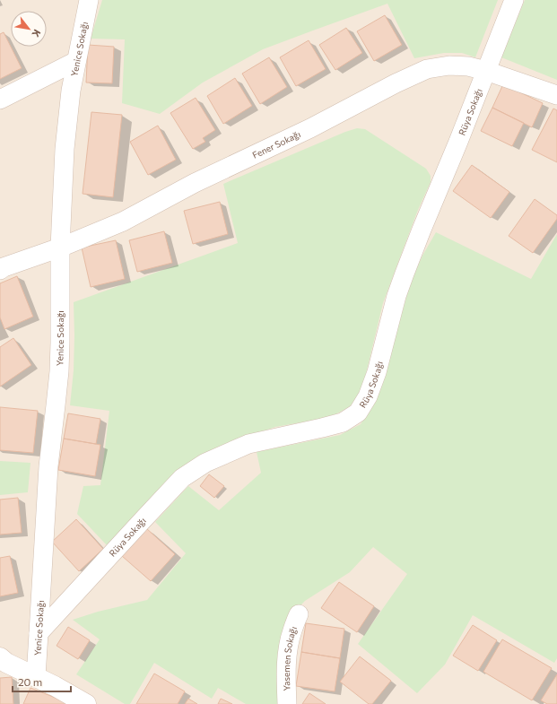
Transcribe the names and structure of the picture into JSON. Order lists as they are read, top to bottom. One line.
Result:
{"streets":{"street":["Yenice Sokağı","Rüya Sokağı","Fener Sokağı","Yasemen Sokağı"]},"crossings":[["Yenice Sokağı","Rüya Sokağı"],["Yenice Sokağı","Fener Sokağı"],["Rüya Sokağı","Fener Sokağı"]],"scale_bar":"20 m","north":"bottom right"}
